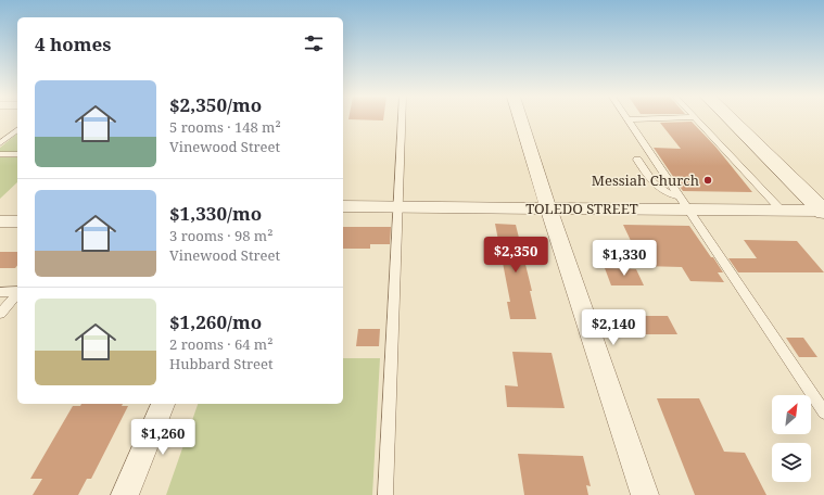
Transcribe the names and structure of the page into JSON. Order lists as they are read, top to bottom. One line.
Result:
{"streets":{"street":["TOLEDO STREET"]},"places":["Messiah Church"],"north":"top right","page":{"heading":"4 homes","list":[{"name":"$2,350/mo","note":"5 rooms · 148 m² · Vinewood Street"},{"name":"$1,330/mo","note":"3 rooms · 98 m² · Vinewood Street"},{"name":"$1,260/mo","note":"2 rooms · 64 m² · Hubbard Street"}],"price":["$2,350","$1,330","$2,140","$1,260"]}}
